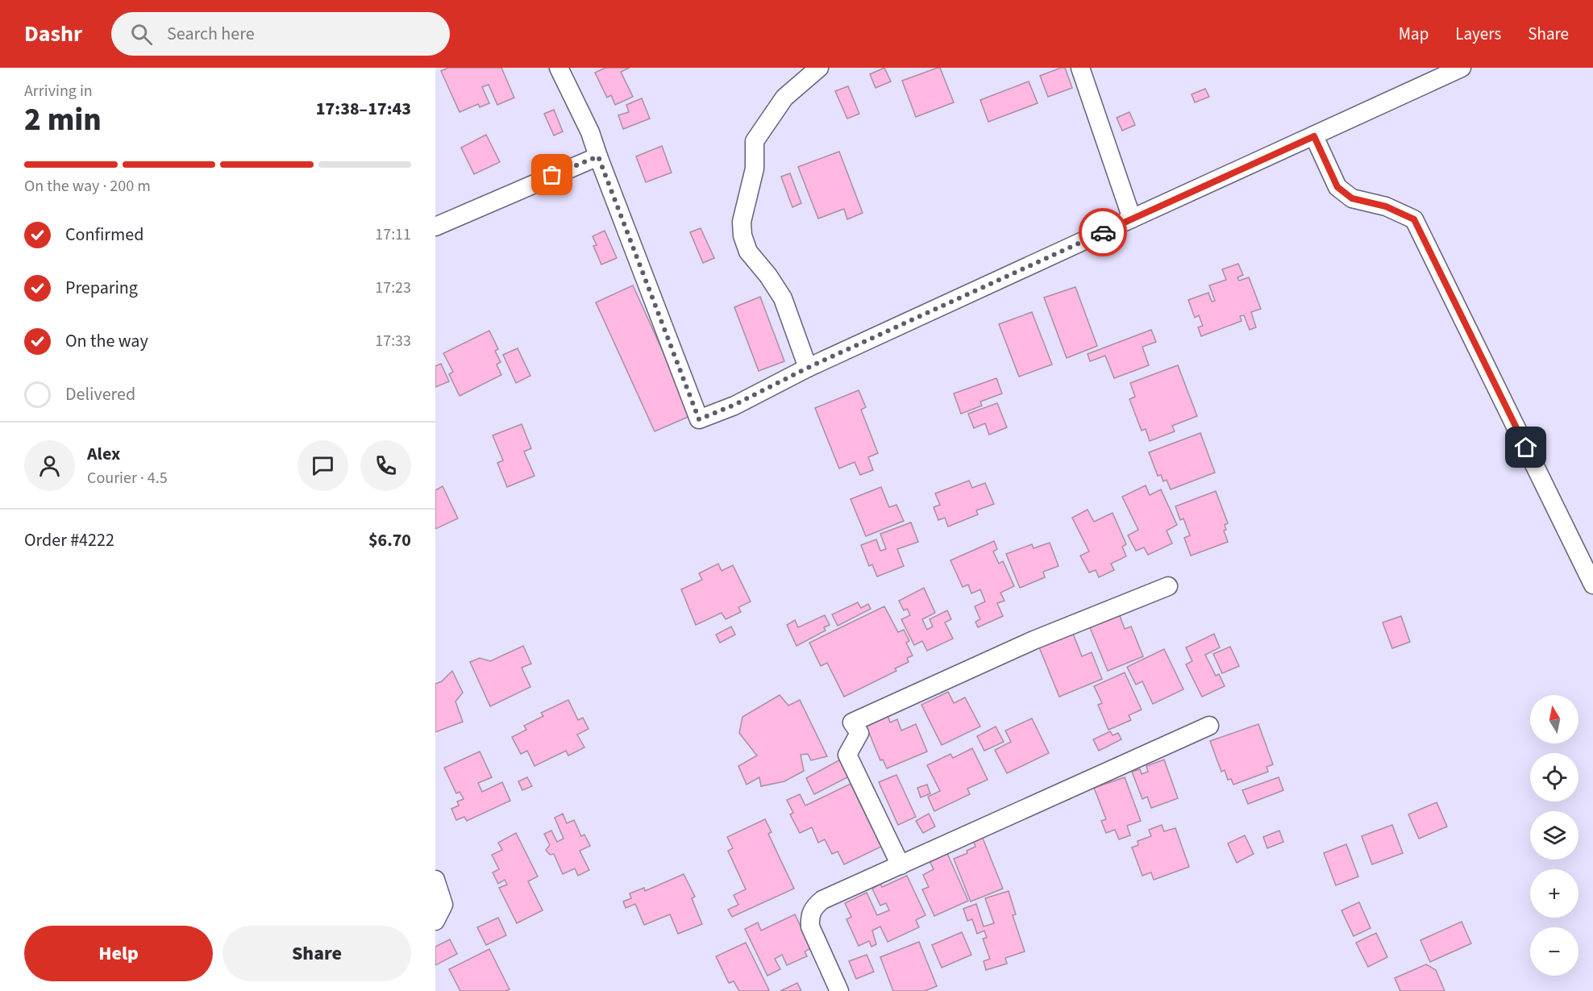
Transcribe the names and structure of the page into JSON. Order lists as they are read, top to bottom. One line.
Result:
{"north":"top","page":{"header":"Dashr","search":"Search here","nav":["Map","Layers","Share"],"heading":["2 min","Arriving in","17:38–17:43"],"panel":["Alex","Courier · 4.5","Order #4222","$6.70"],"bar":"On the way · 200 m","list":[["Confirmed","17:11"],["Preparing","17:23"],["On the way","17:33"],"Delivered"],"map_buttons":["+","−"],"buttons":["Help","Share"]}}
